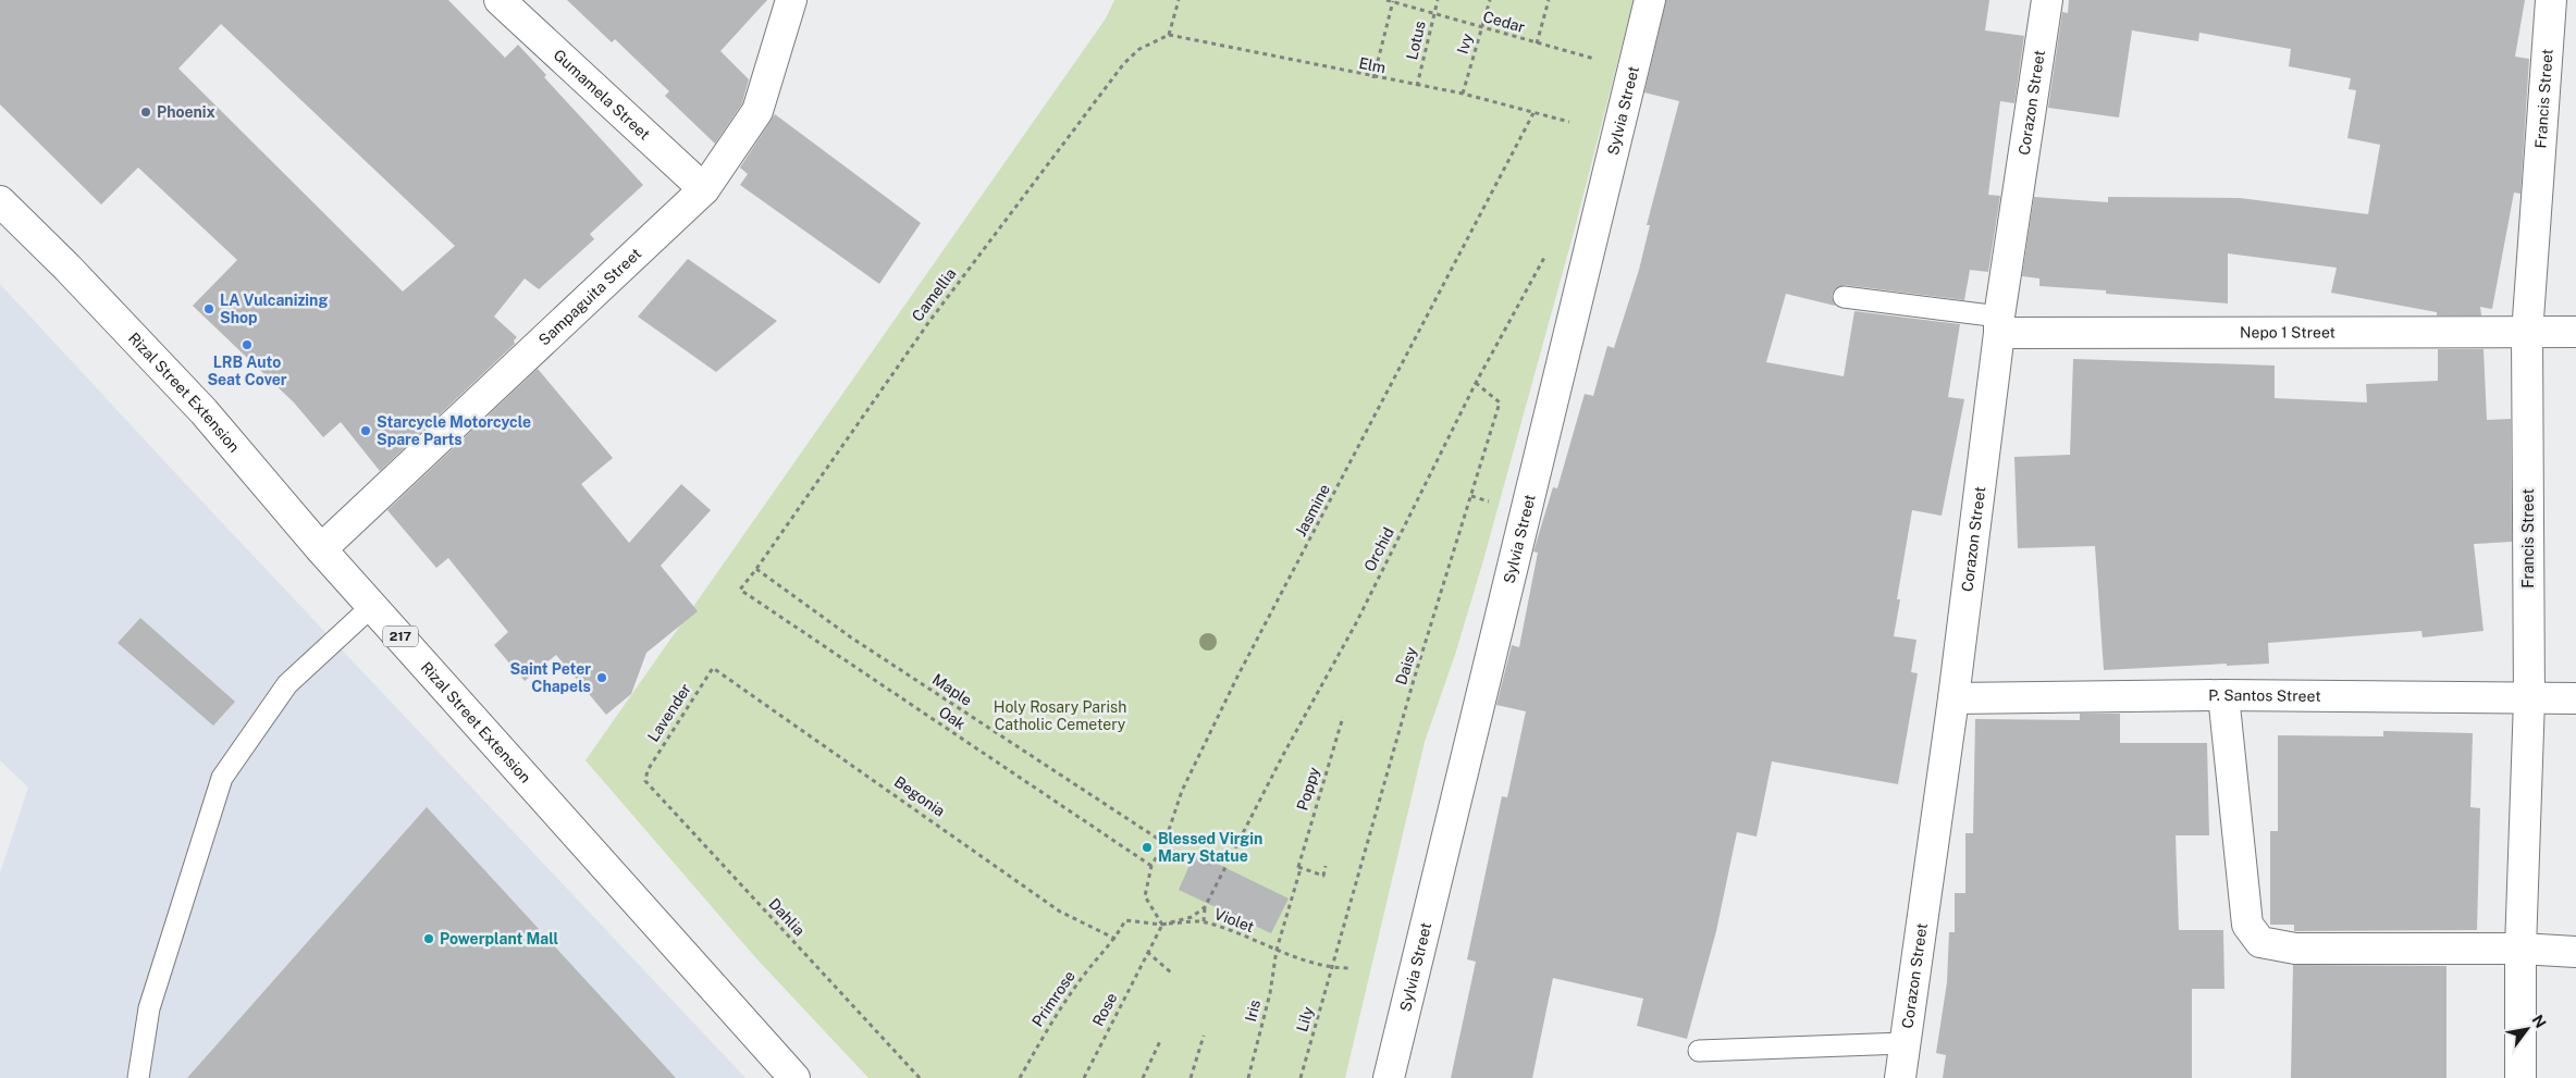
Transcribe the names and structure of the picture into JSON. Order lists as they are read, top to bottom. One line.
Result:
{"streets":{"street":["Gumamela Street","Francis Street","Corazon Street","Sylvia Street","Sampaguita Street","Nepo 1 Street","Rizal Street Extension","217","P. Santos Street"],"path":["Cedar","Lotus","Ivy","Elm","Camellia","Jasmine","Orchid","Daisy","Maple","Lavender","Oak","Poppy","Begonia","Dahlia","Violet","Primrose","Rose","Iris","Lily"]},"crossings":[["Cedar","Lotus"],["Cedar","Ivy"],["Lotus","Elm"],["Ivy","Elm"],["Elm","Camellia"],["Elm","Jasmine"],["Gumamela Street","Sampaguita Street"],["Francis Street","Nepo 1 Street"],["Francis Street","P. Santos Street"],["Corazon Street","Nepo 1 Street"],["Corazon Street","P. Santos Street"],["Camellia","Maple"],["Camellia","Oak"],["Sampaguita Street","Rizal Street Extension"],["Jasmine","Maple"],["Jasmine","Oak"],["Jasmine","Violet"],["Jasmine","Rose"],["Orchid","Daisy"],["Orchid","Violet"],["Daisy","Violet"],["Daisy","Lily"],["Lavender","Begonia"],["Lavender","Dahlia"],["Poppy","Violet"],["Poppy","Iris"],["Begonia","Violet"],["Begonia","Primrose"],["Violet","Primrose"],["Violet","Rose"],["Violet","Iris"],["Violet","Lily"]],"parks":["Holy Rosary Parish Catholic Cemetery"],"places":["Phoenix","LA Vulcanizing Shop","LRB Auto Seat Cover","Starcycle Motorcycle Spare Parts","Saint Peter Chapels","Blessed Virgin Mary Statue","Powerplant Mall"],"north":"top right"}
